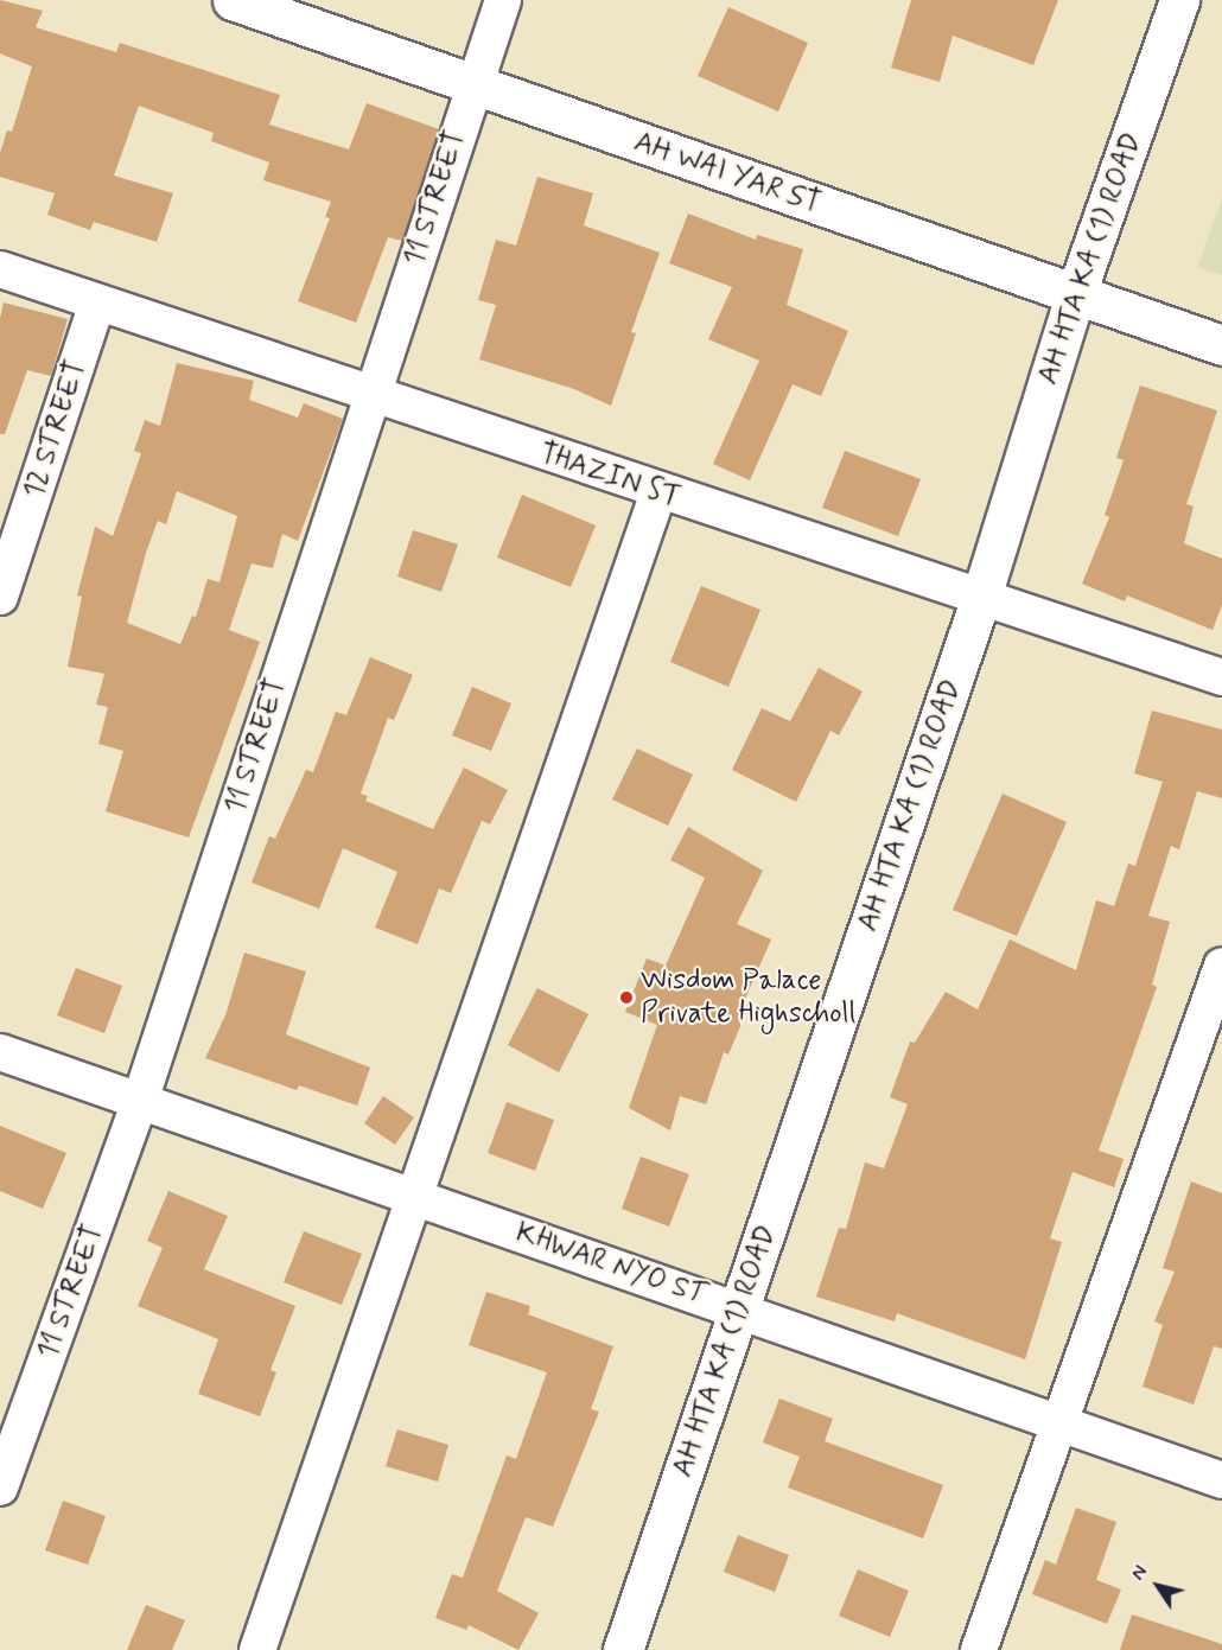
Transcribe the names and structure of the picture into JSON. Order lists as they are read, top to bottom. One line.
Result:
{"streets":{"street":["AH WAI YAR ST","11 STREET","AH HTA KA (1) ROAD","12 STREET","THAZIN ST","KHWAR NYO ST"]},"crossings":[["AH WAI YAR ST","11 STREET"],["AH WAI YAR ST","AH HTA KA (1) ROAD"],["11 STREET","THAZIN ST"],["11 STREET","KHWAR NYO ST"],["AH HTA KA (1) ROAD","THAZIN ST"],["AH HTA KA (1) ROAD","KHWAR NYO ST"],["12 STREET","THAZIN ST"]],"places":["Wisdom Palace Private Highscholl"],"north":"top left"}
